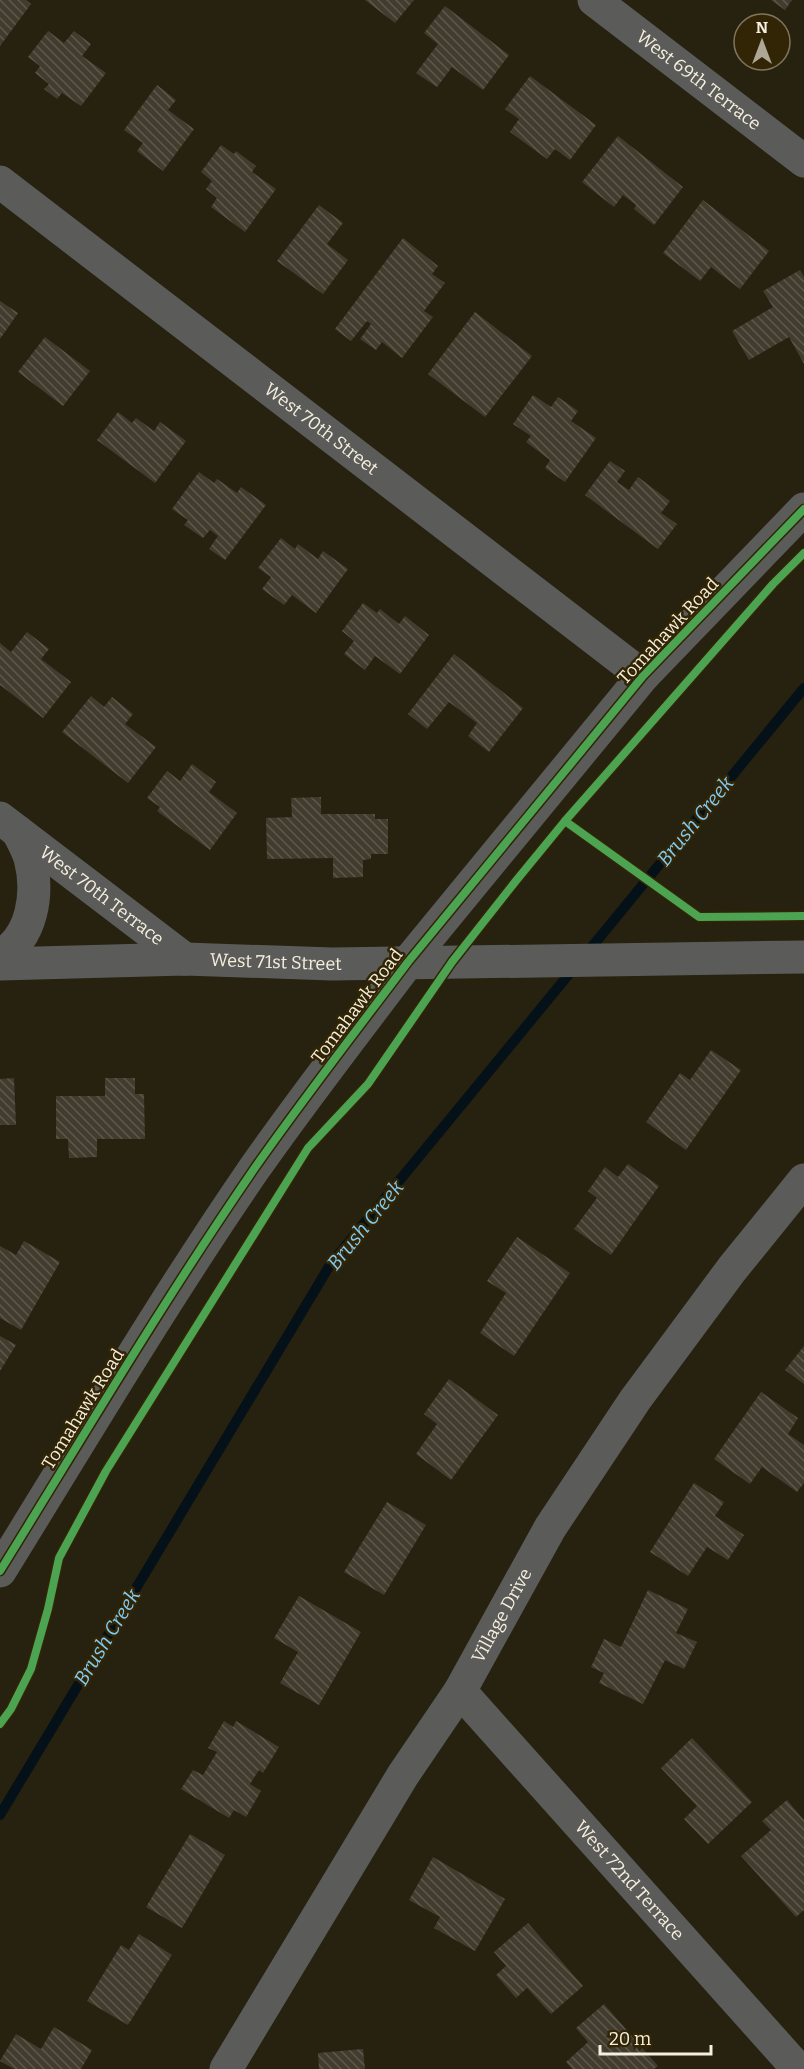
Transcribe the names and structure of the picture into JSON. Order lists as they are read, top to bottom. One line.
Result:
{"streets":{"street":["West 69th Terrace","West 70th Street","Tomahawk Road","West 70th Terrace","West 71st Street","Village Drive","West 72nd Terrace"]},"crossings":[["West 70th Street","Tomahawk Road"],["Tomahawk Road","West 71st Street"],["West 70th Terrace","West 71st Street"],["Village Drive","West 72nd Terrace"]],"water":["Brush Creek"],"scale_bar":"20 m","north":"top"}
